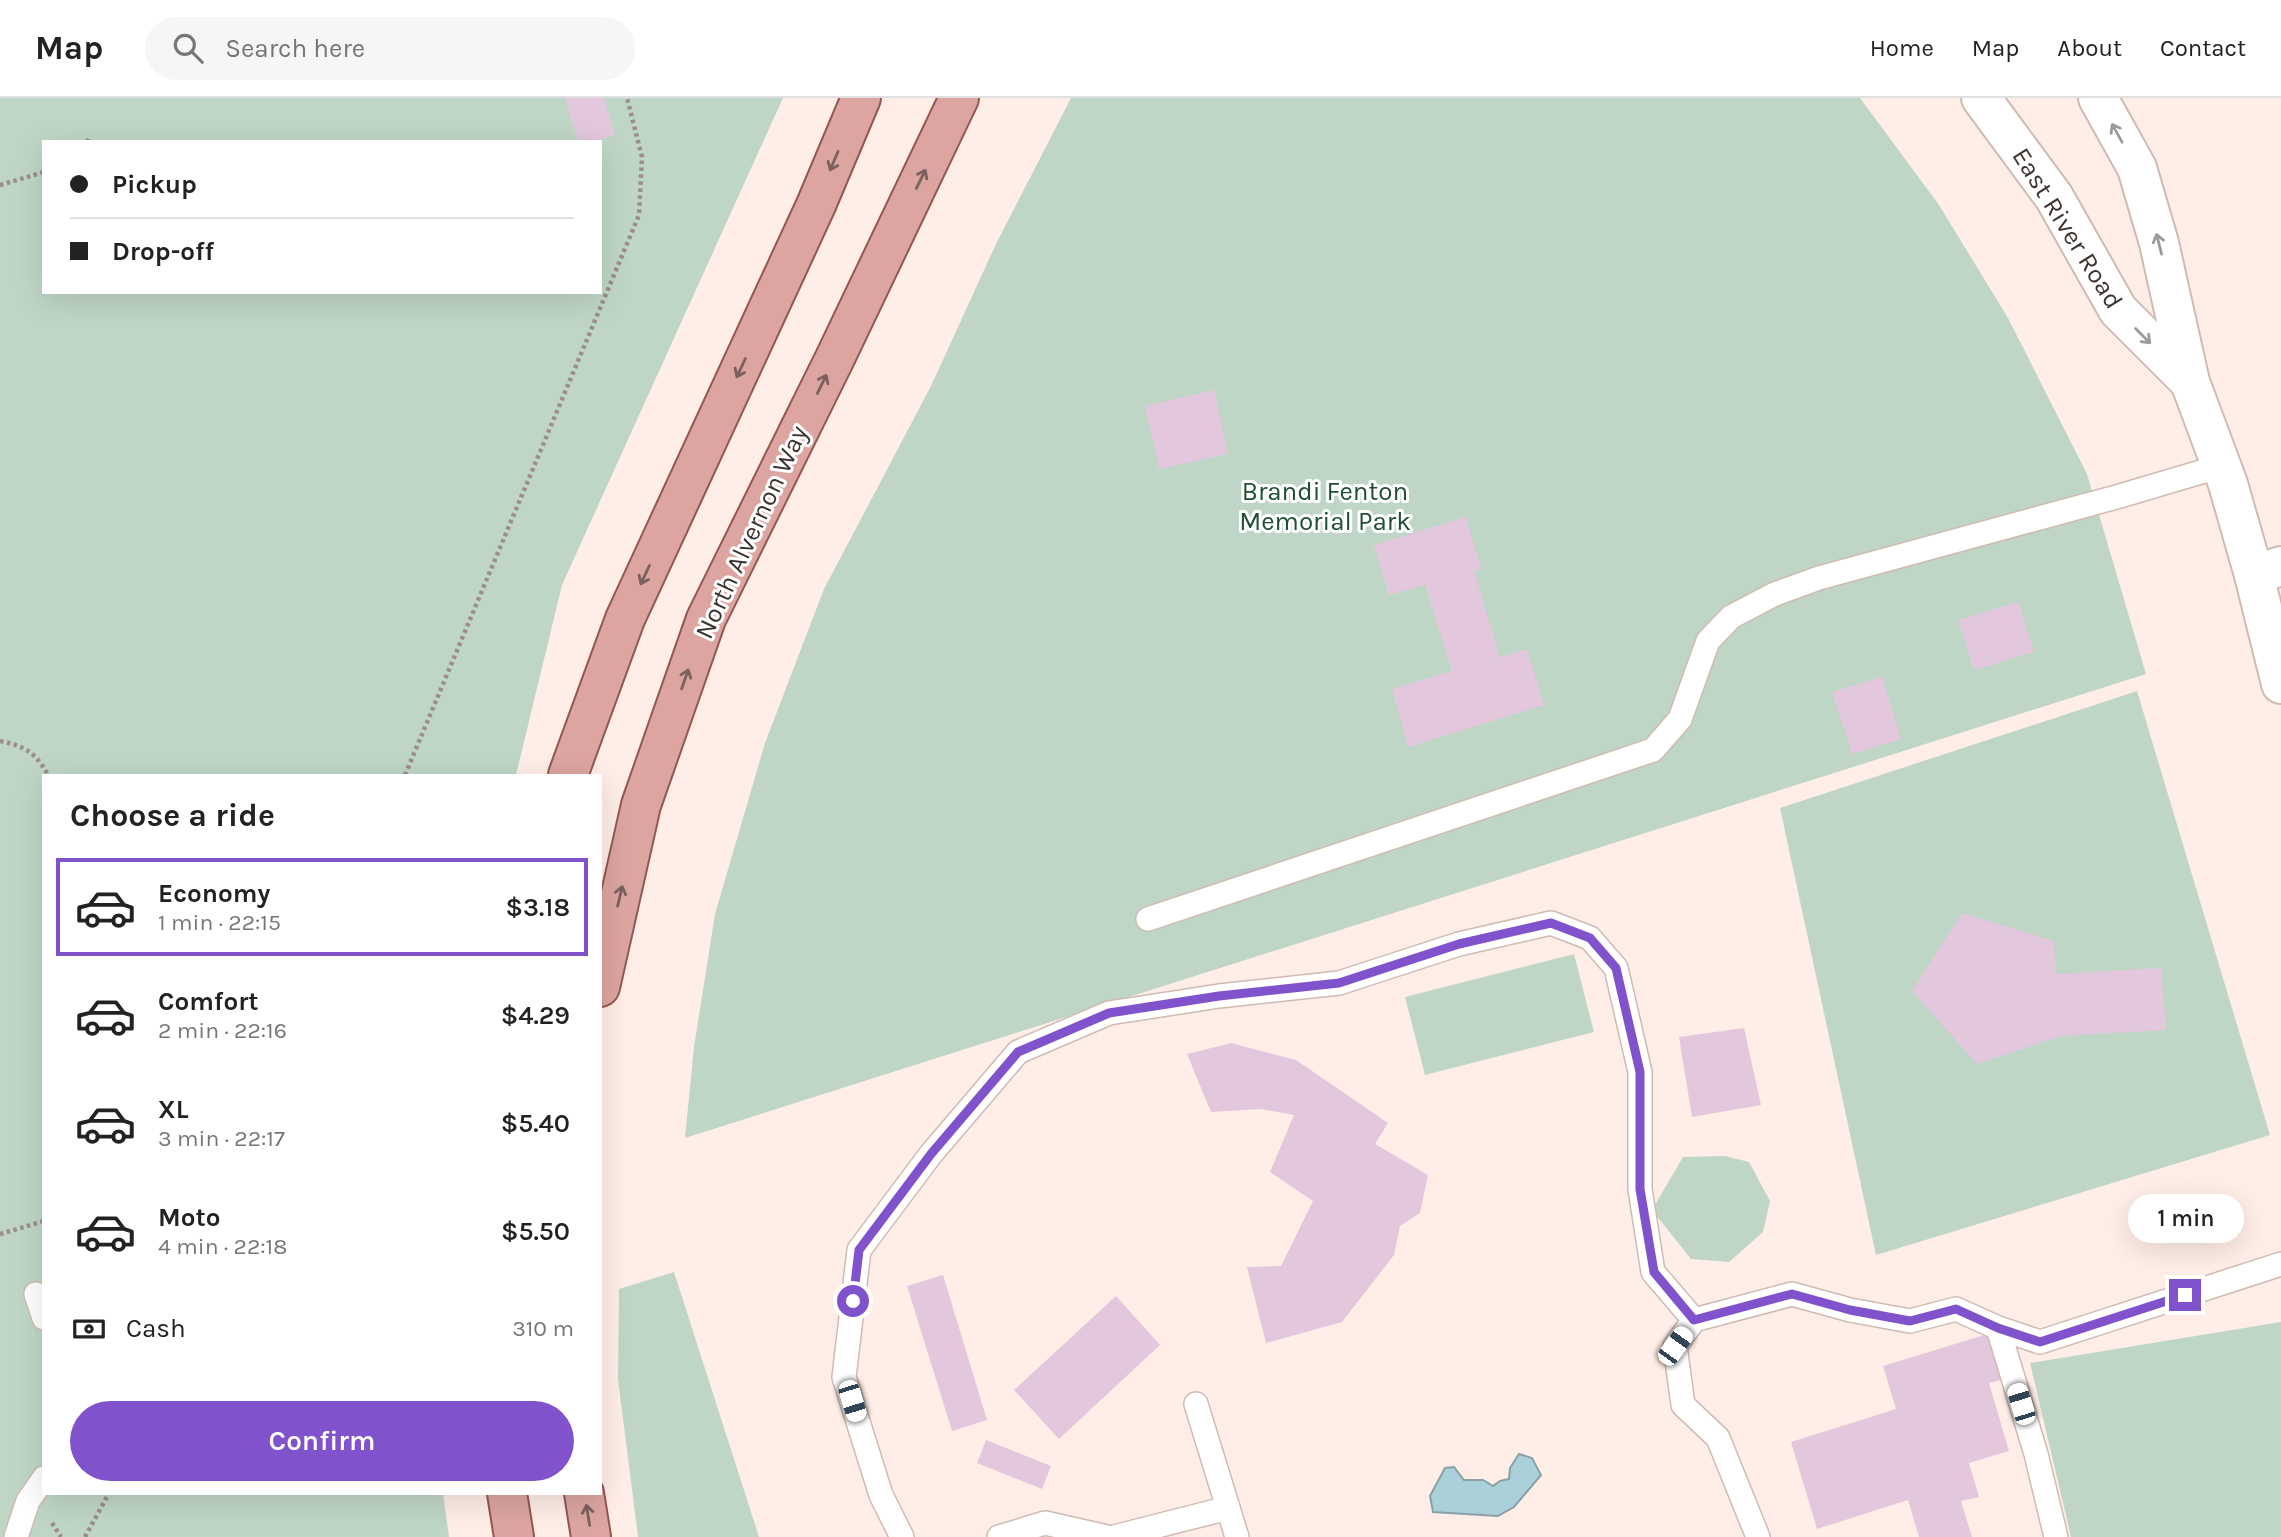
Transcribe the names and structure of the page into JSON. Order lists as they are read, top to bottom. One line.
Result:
{"streets":{"main road":["North Alvernon Way"],"street":["East River Road"]},"parks":["Brandi Fenton Memorial Park"],"page":{"header":"Map","search":"Search here","nav":["Home","Map","About","Contact"],"banner":["Pickup","Drop-off"],"heading":"Choose a ride","list":[{"name":"Economy","note":"1 min · 22:15","value":"$3.18"},{"name":"Comfort","note":"2 min · 22:16","value":"$4.29"},{"name":"XL","note":"3 min · 22:17","value":"$5.40"},{"name":"Moto","note":"4 min · 22:18","value":"$5.50"}],"bubble":"1 min","pay":["Cash","310 m"],"buttons":"Confirm"}}
